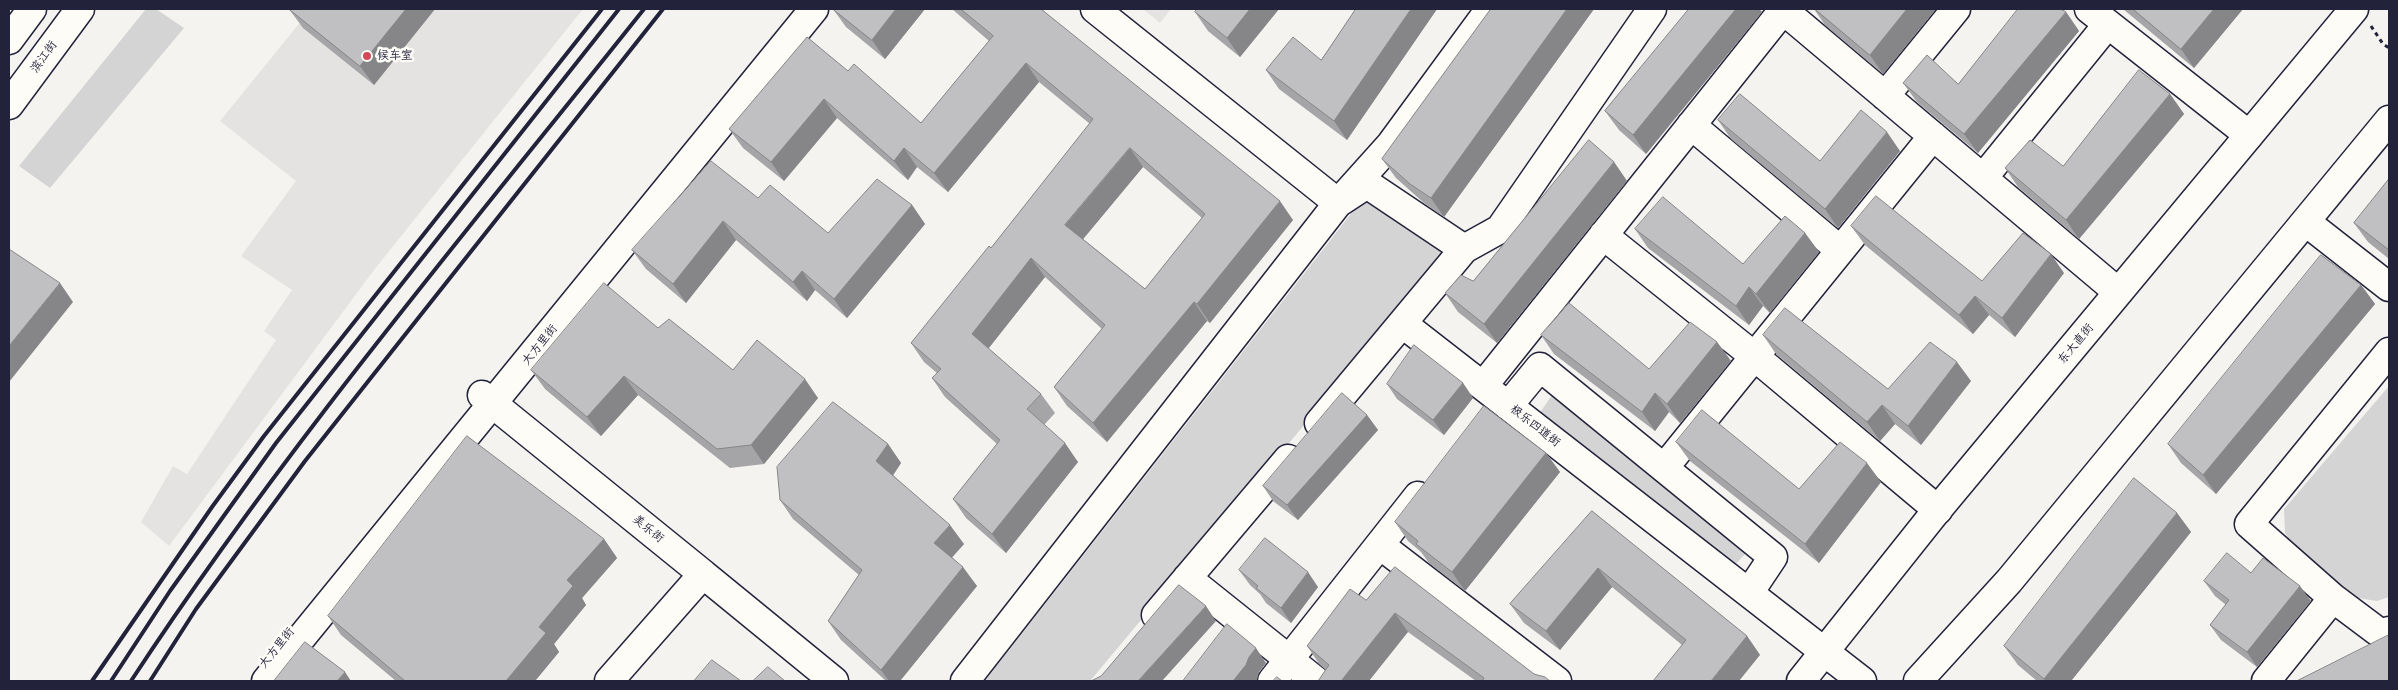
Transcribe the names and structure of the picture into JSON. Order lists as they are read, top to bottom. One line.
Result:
{"streets":{"street":["滨江街","东大直街","大方里街","极乐四道街","美乐街"]},"crossings":[["东大直街","极乐四道街"],["大方里街","美乐街"]],"places":["候车室"]}
